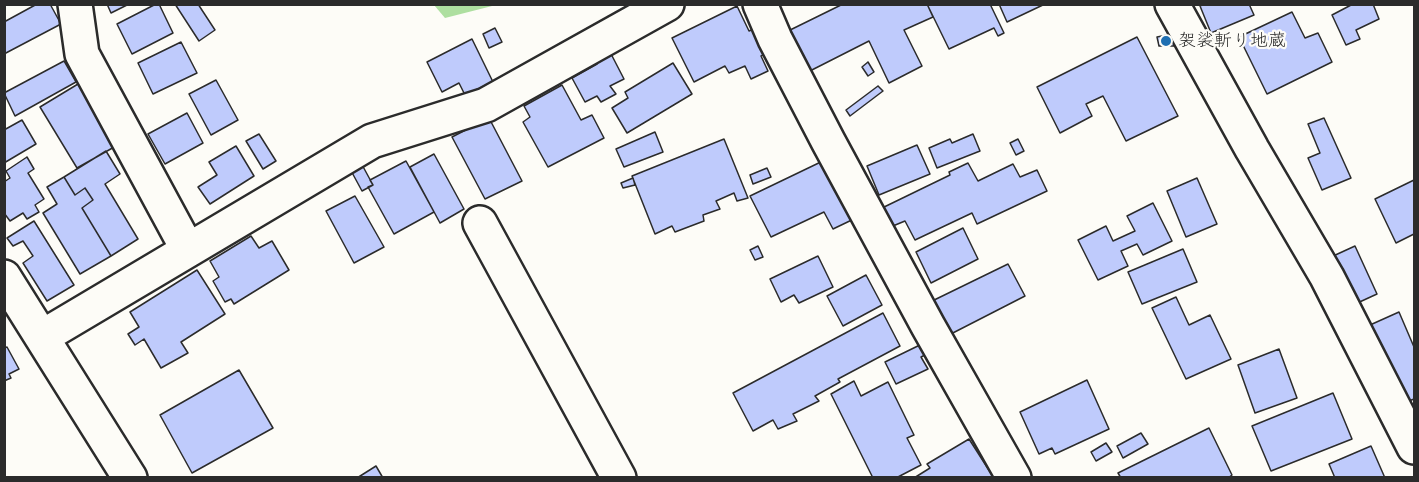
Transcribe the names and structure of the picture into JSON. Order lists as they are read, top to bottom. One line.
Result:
{"places":["袈裟斬り地蔵"]}
